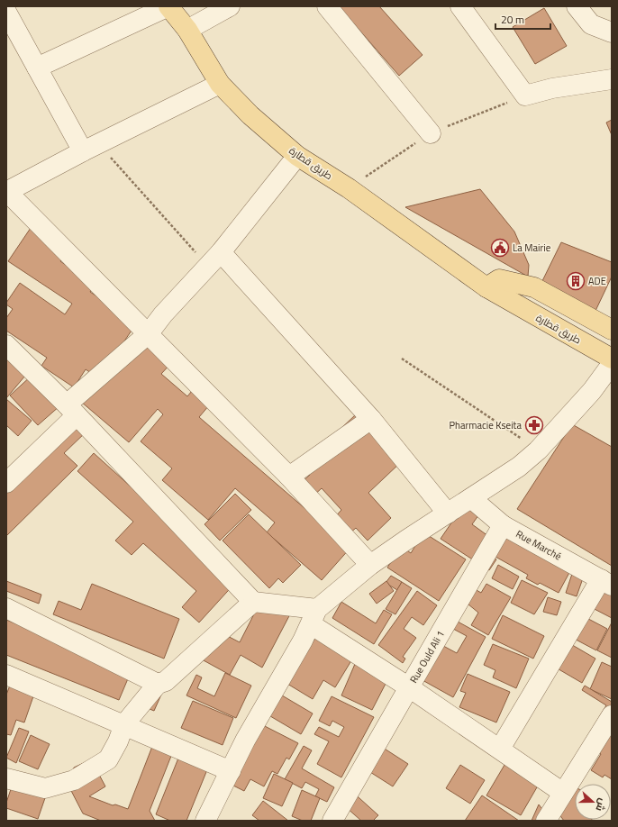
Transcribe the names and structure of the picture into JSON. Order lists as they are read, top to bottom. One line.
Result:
{"streets":{"main road":["طريق قطارة"],"street":["Rue Marché","Rue Ould Ali 1"]},"crossings":[["Rue Marché","Rue Ould Ali 1"]],"places":{"public building":["La Mairie"],"building":["ADE"],"pharmacy":["Pharmacie Kseita"]},"scale_bar":"20 m","north":"right"}
